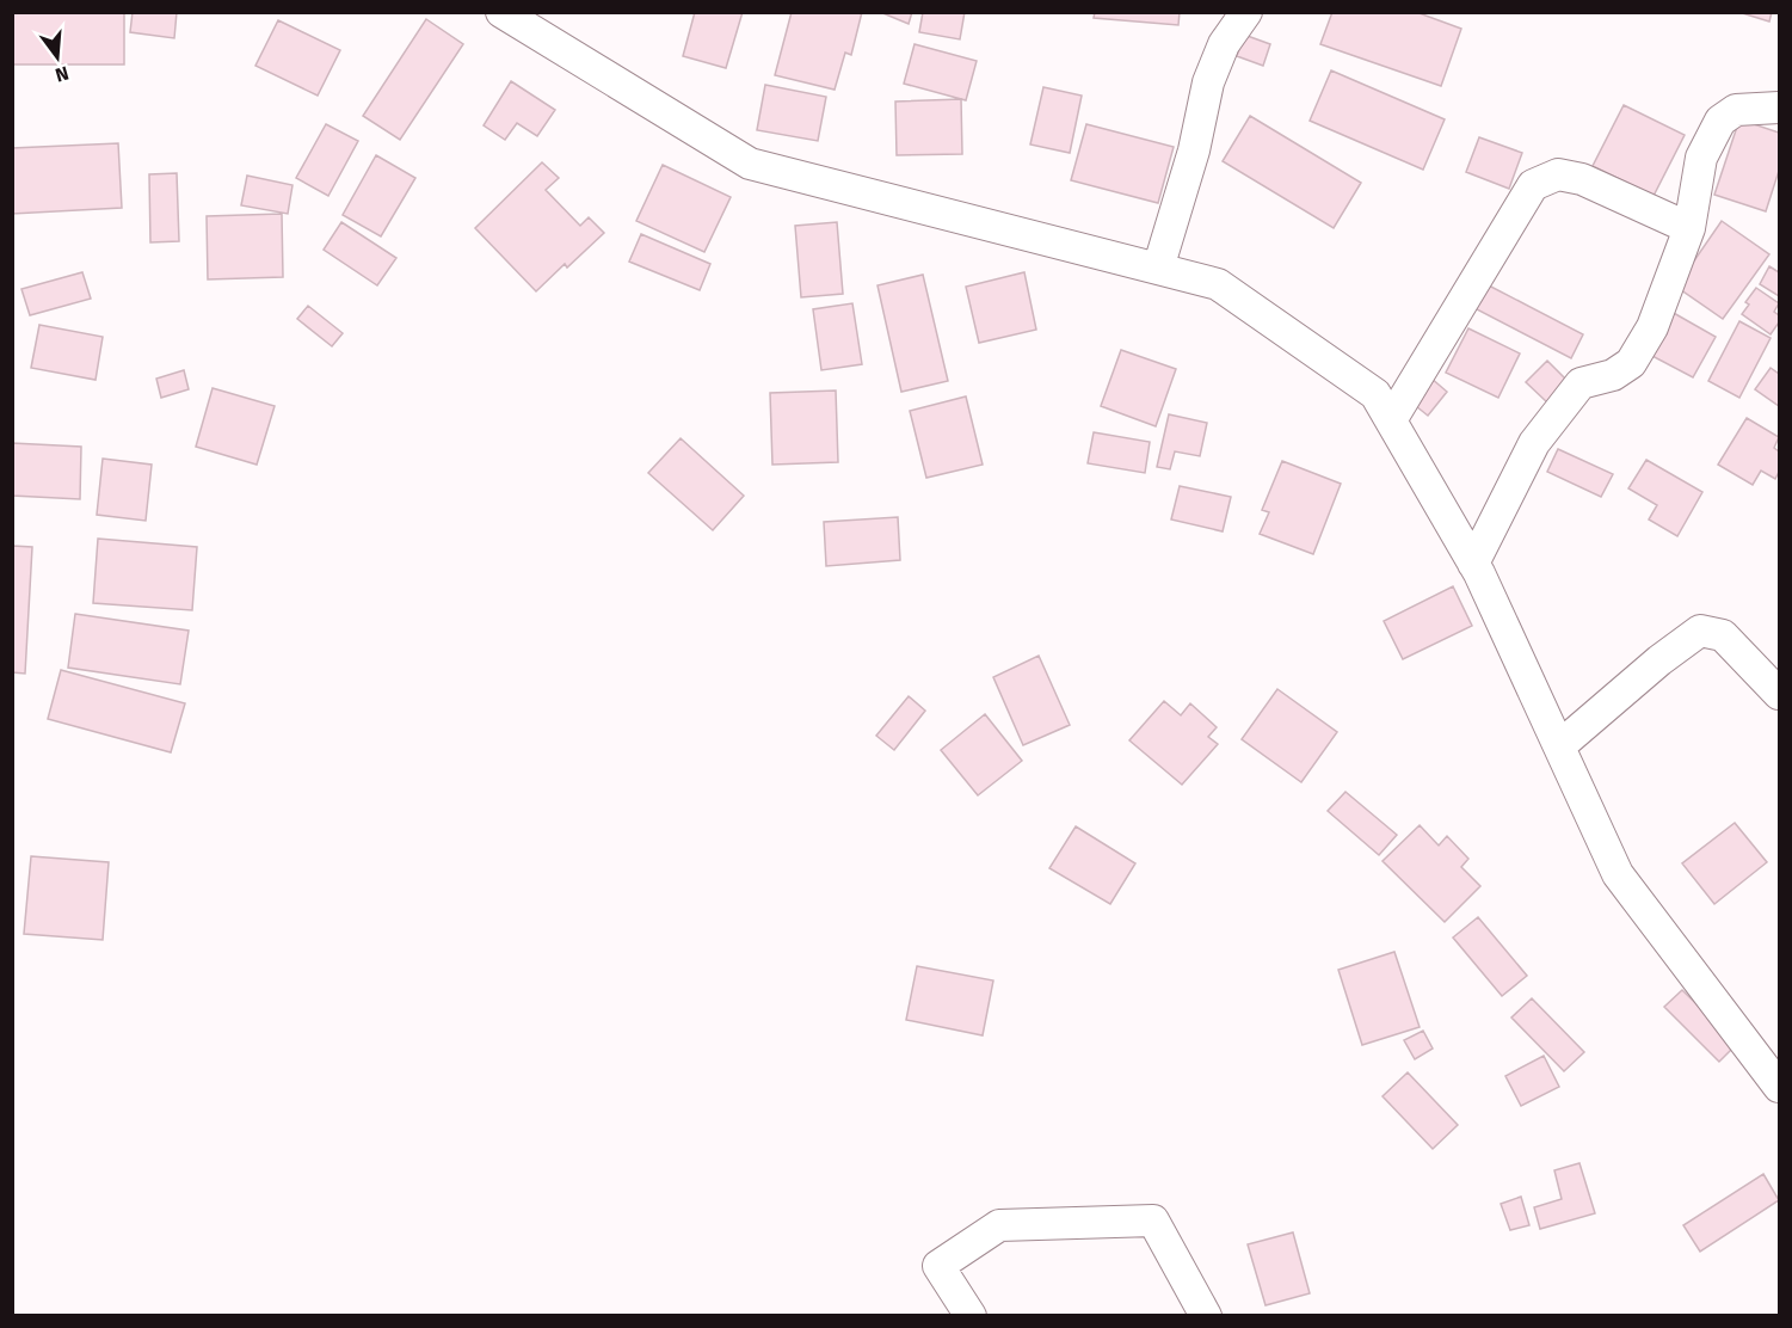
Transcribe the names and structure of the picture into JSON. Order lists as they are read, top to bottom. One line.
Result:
{"north":"bottom"}
